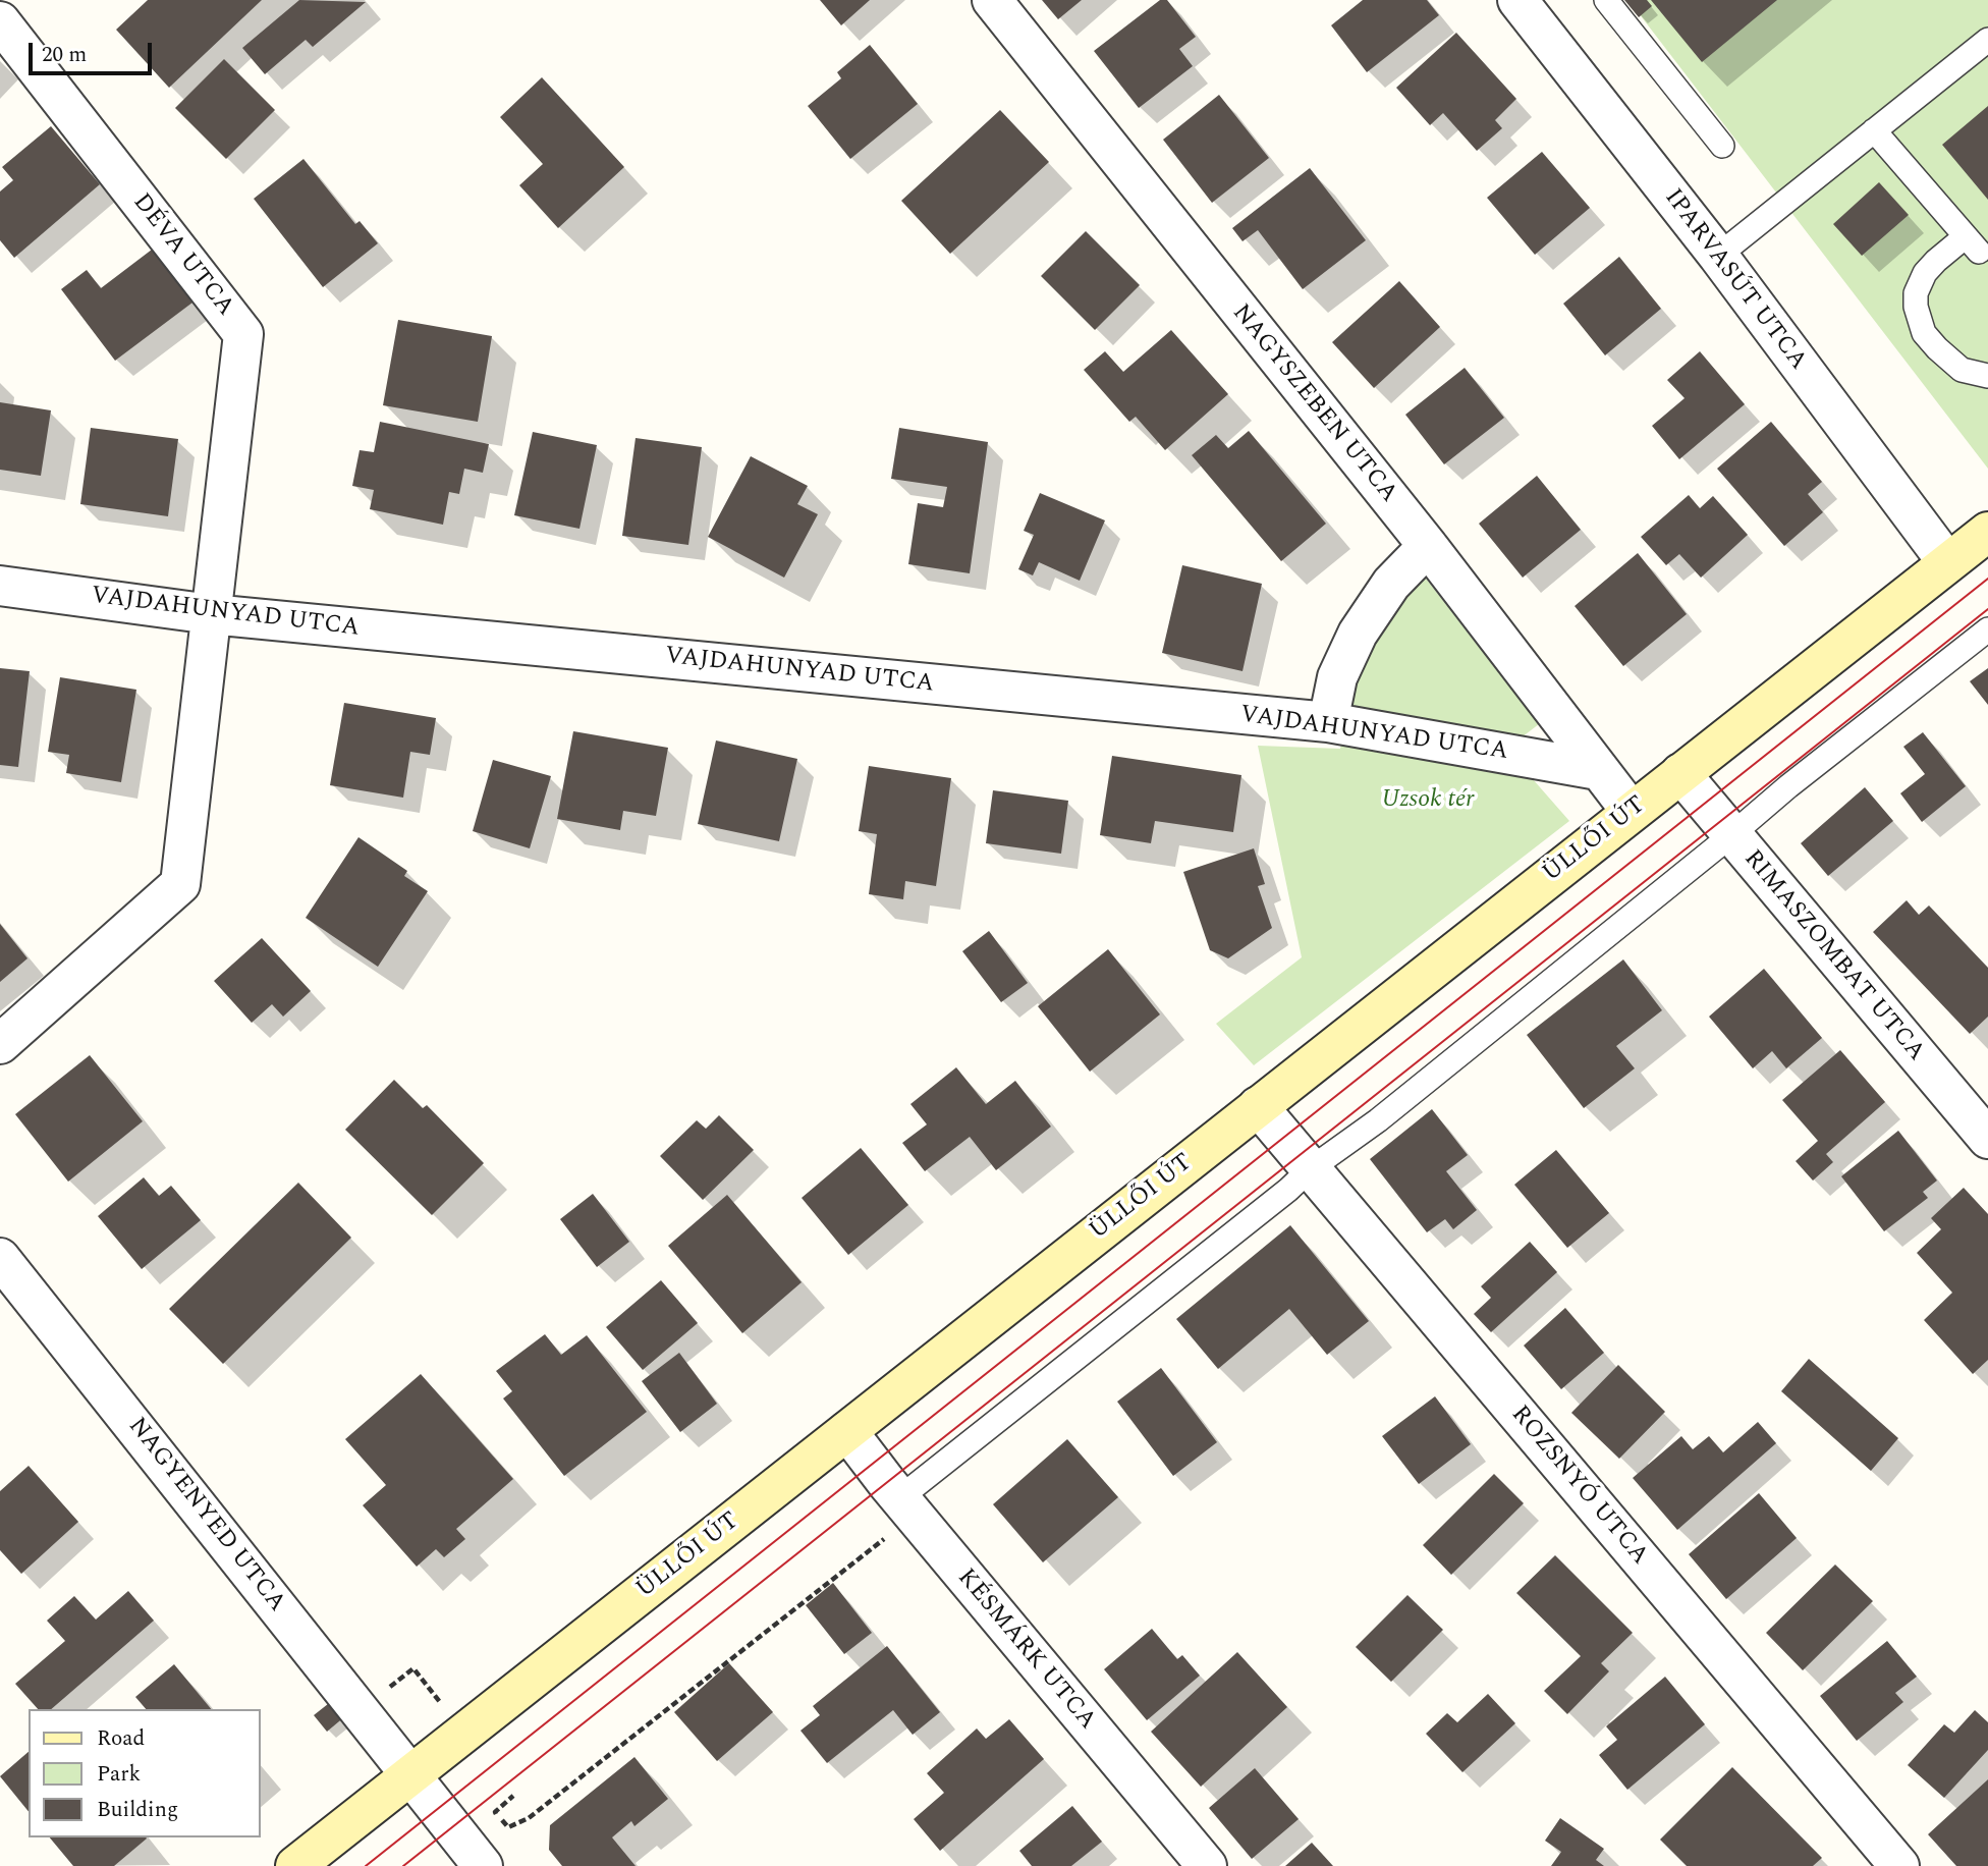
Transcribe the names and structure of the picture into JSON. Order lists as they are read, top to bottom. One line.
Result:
{"streets":{"main road":["ÜLLŐI ÚT"],"street":["DÉVA UTCA","IPARVASÚT UTCA","NAGYSZEBEN UTCA","VAJDAHUNYAD UTCA","RIMASZOMBAT UTCA","ROZSNYÓ UTCA","NAGYENYED UTCA","KÉSMÁRK UTCA"]},"crossings":[["DÉVA UTCA","VAJDAHUNYAD UTCA"],["IPARVASÚT UTCA","ÜLLŐI ÚT"],["NAGYSZEBEN UTCA","VAJDAHUNYAD UTCA"],["NAGYSZEBEN UTCA","ÜLLŐI ÚT"],["ÜLLŐI ÚT","RIMASZOMBAT UTCA"],["ÜLLŐI ÚT","ROZSNYÓ UTCA"],["ÜLLŐI ÚT","NAGYENYED UTCA"],["ÜLLŐI ÚT","KÉSMÁRK UTCA"]],"parks":["Uzsok tér"],"legend":["Road","Park","Building"],"scale_bar":"20 m"}
